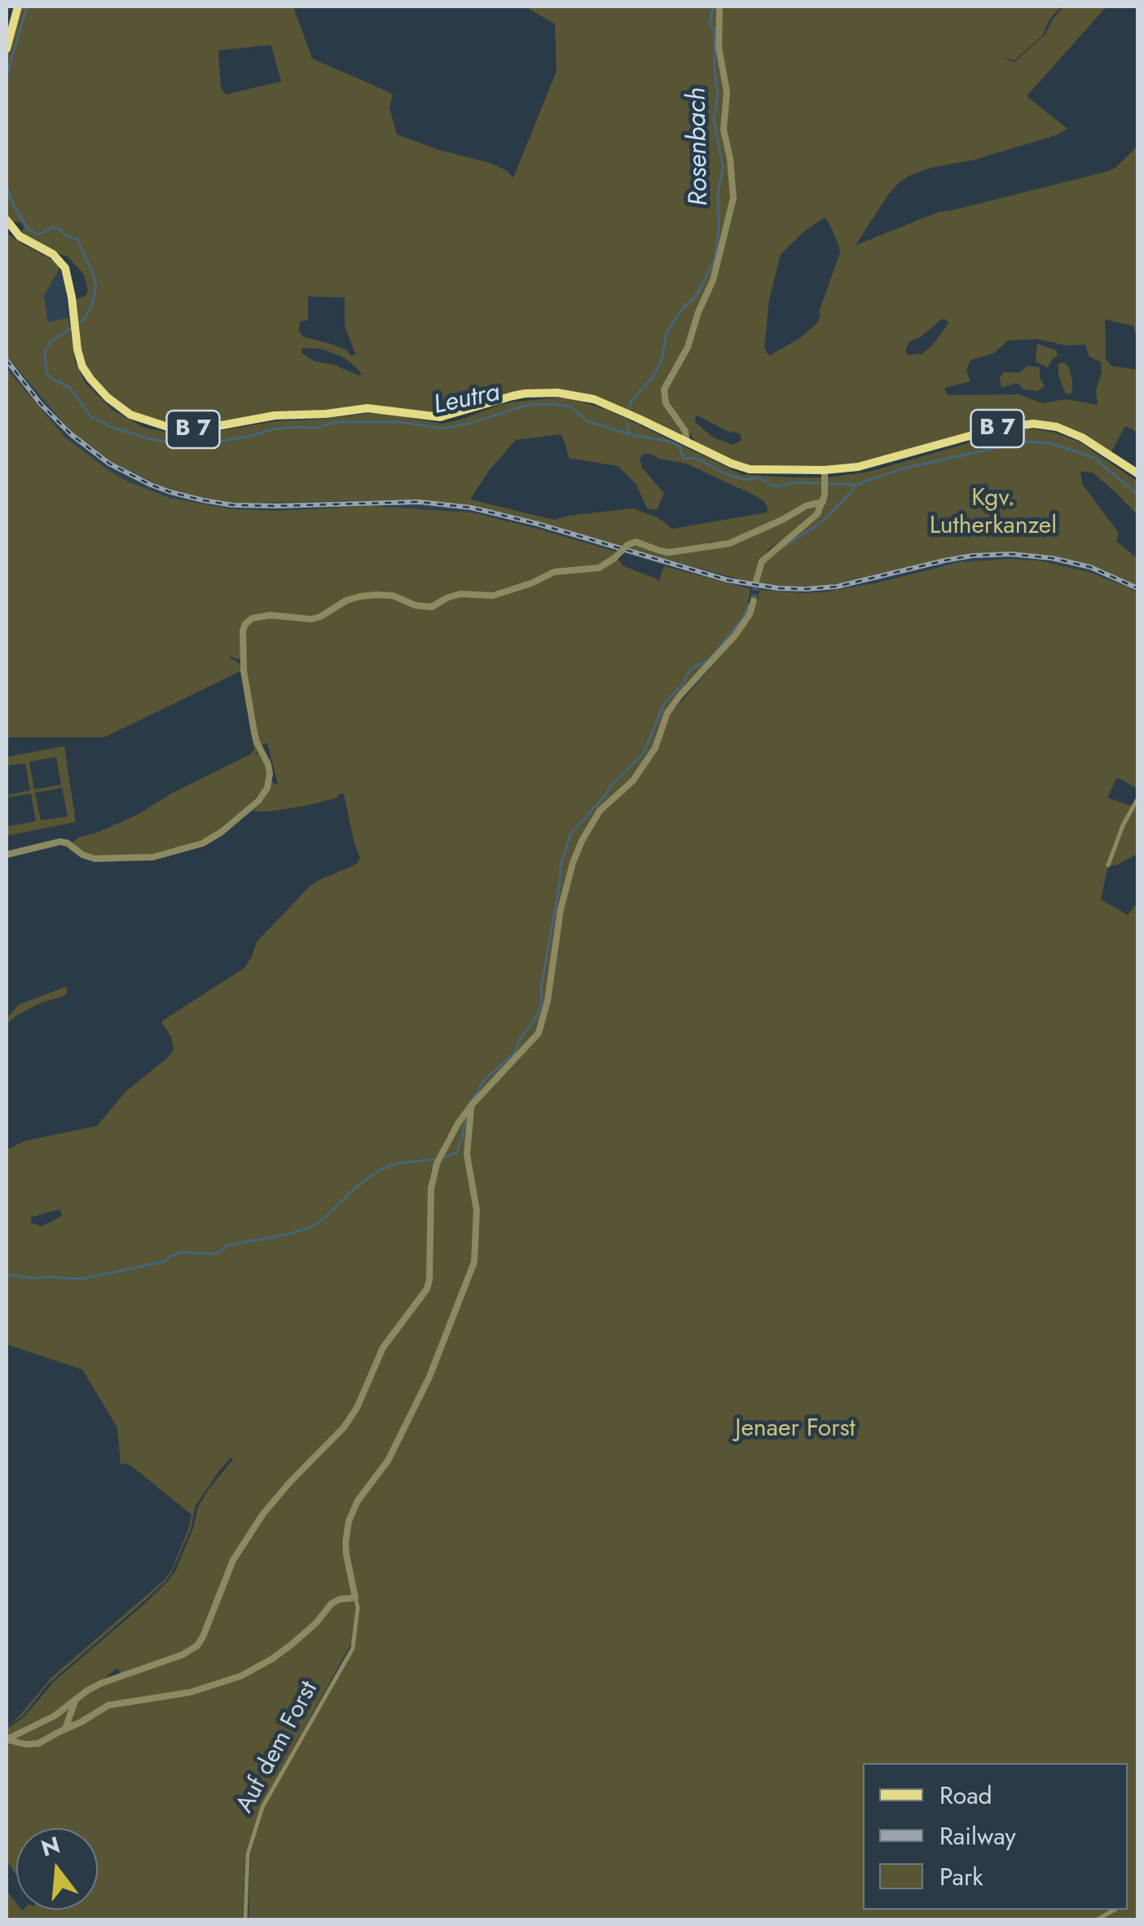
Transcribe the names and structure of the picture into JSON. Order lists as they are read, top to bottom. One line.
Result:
{"streets":{"main road":["B 7"],"street":["Auf dem Forst"]},"water":["Rosenbach","Leutra"],"parks":["Kgv. Lutherkanzel","Jenaer Forst"],"legend":["Road","Railway","Park"],"north":"top"}
